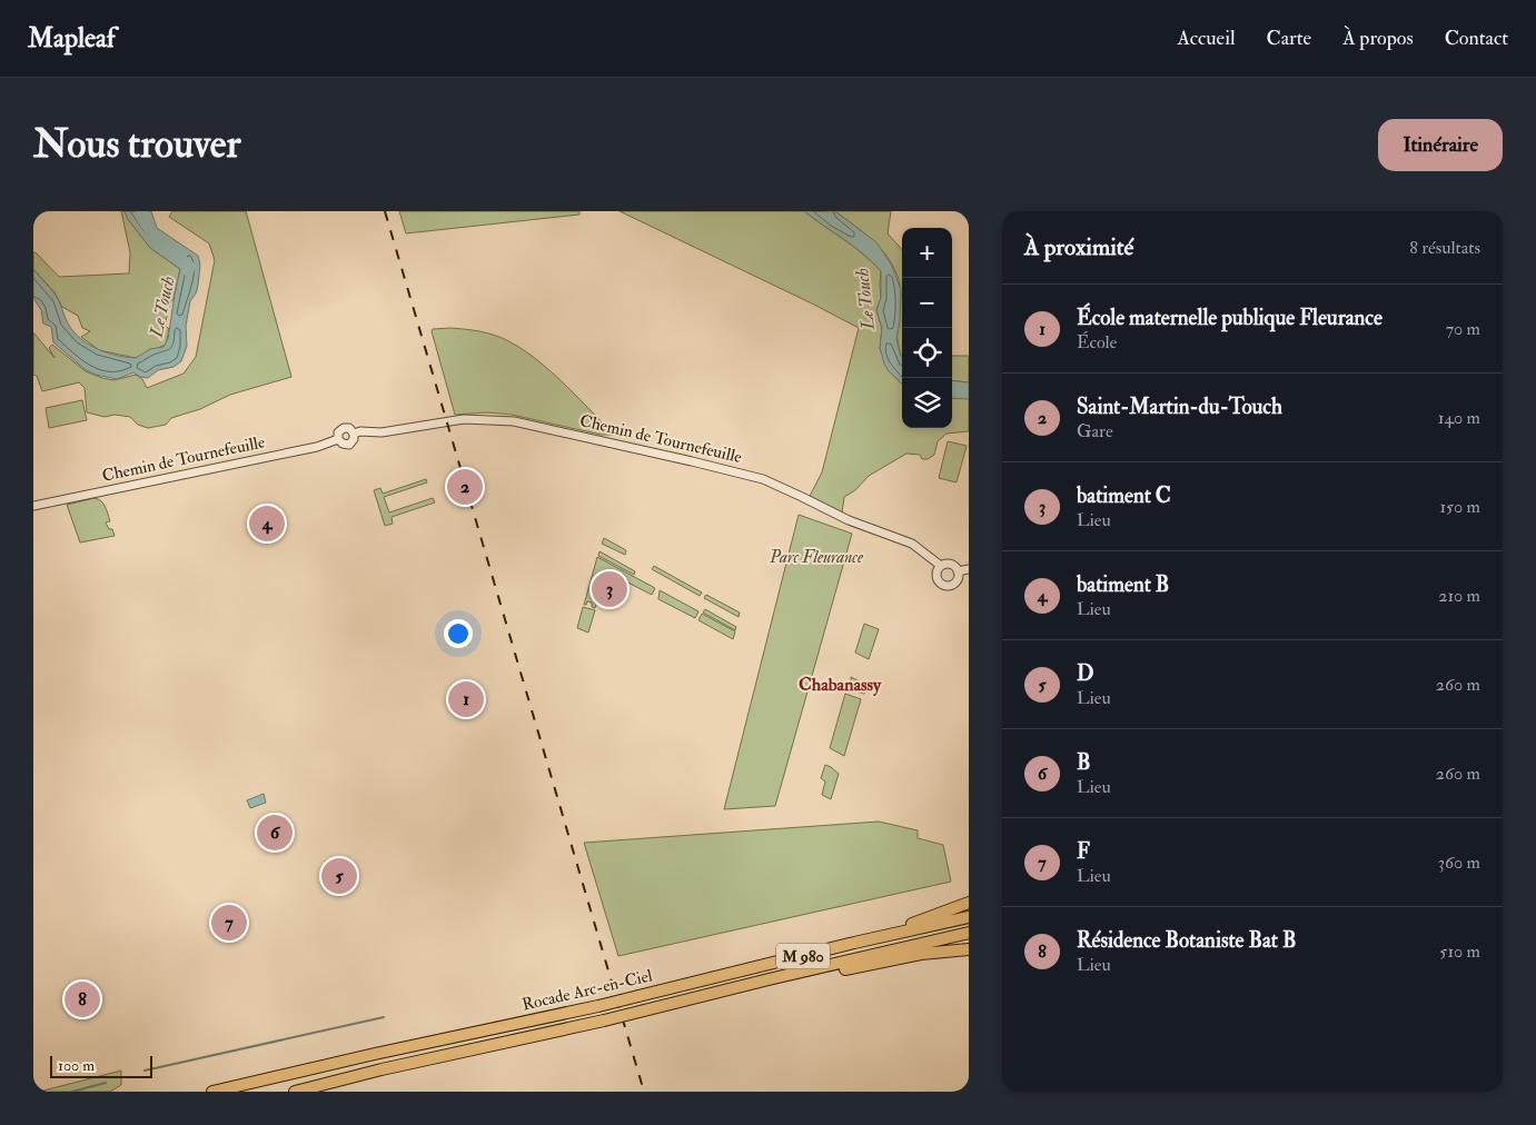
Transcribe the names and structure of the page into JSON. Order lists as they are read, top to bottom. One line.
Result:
{"streets":{"highway":["M 980","Rocade Arc-en-Ciel"],"street":["Chemin de Tournefeuille"]},"districts":["Chabanassy"],"water":["Le Touch"],"parks":["Parc Fleurance"],"scale_bar":"100 m","page":{"header":"Mapleaf","nav":["Accueil","Carte","À propos","Contact"],"buttons":"Itinéraire","title":"Nous trouver","heading":["À proximité","8 résultats"],"map_buttons":["+","−"],"list":[{"mark":"1","name":"École maternelle publique Fleurance","note":"École","value":"70 m"},{"mark":"2","name":"Saint-Martin-du-Touch","note":"Gare","value":"140 m"},{"mark":"3","name":"batiment C","note":"Lieu","value":"150 m"},{"mark":"4","name":"batiment B","note":"Lieu","value":"210 m"},{"mark":"5","name":"D","note":"Lieu","value":"260 m"},{"mark":"6","name":"B","note":"Lieu","value":"260 m"},{"mark":"7","name":"F","note":"Lieu","value":"360 m"},{"mark":"8","name":"Résidence Botaniste Bat B","note":"Lieu","value":"510 m"}],"pins":["2","4","3","1","6","5","7","8"],"scale":"100 m"}}
